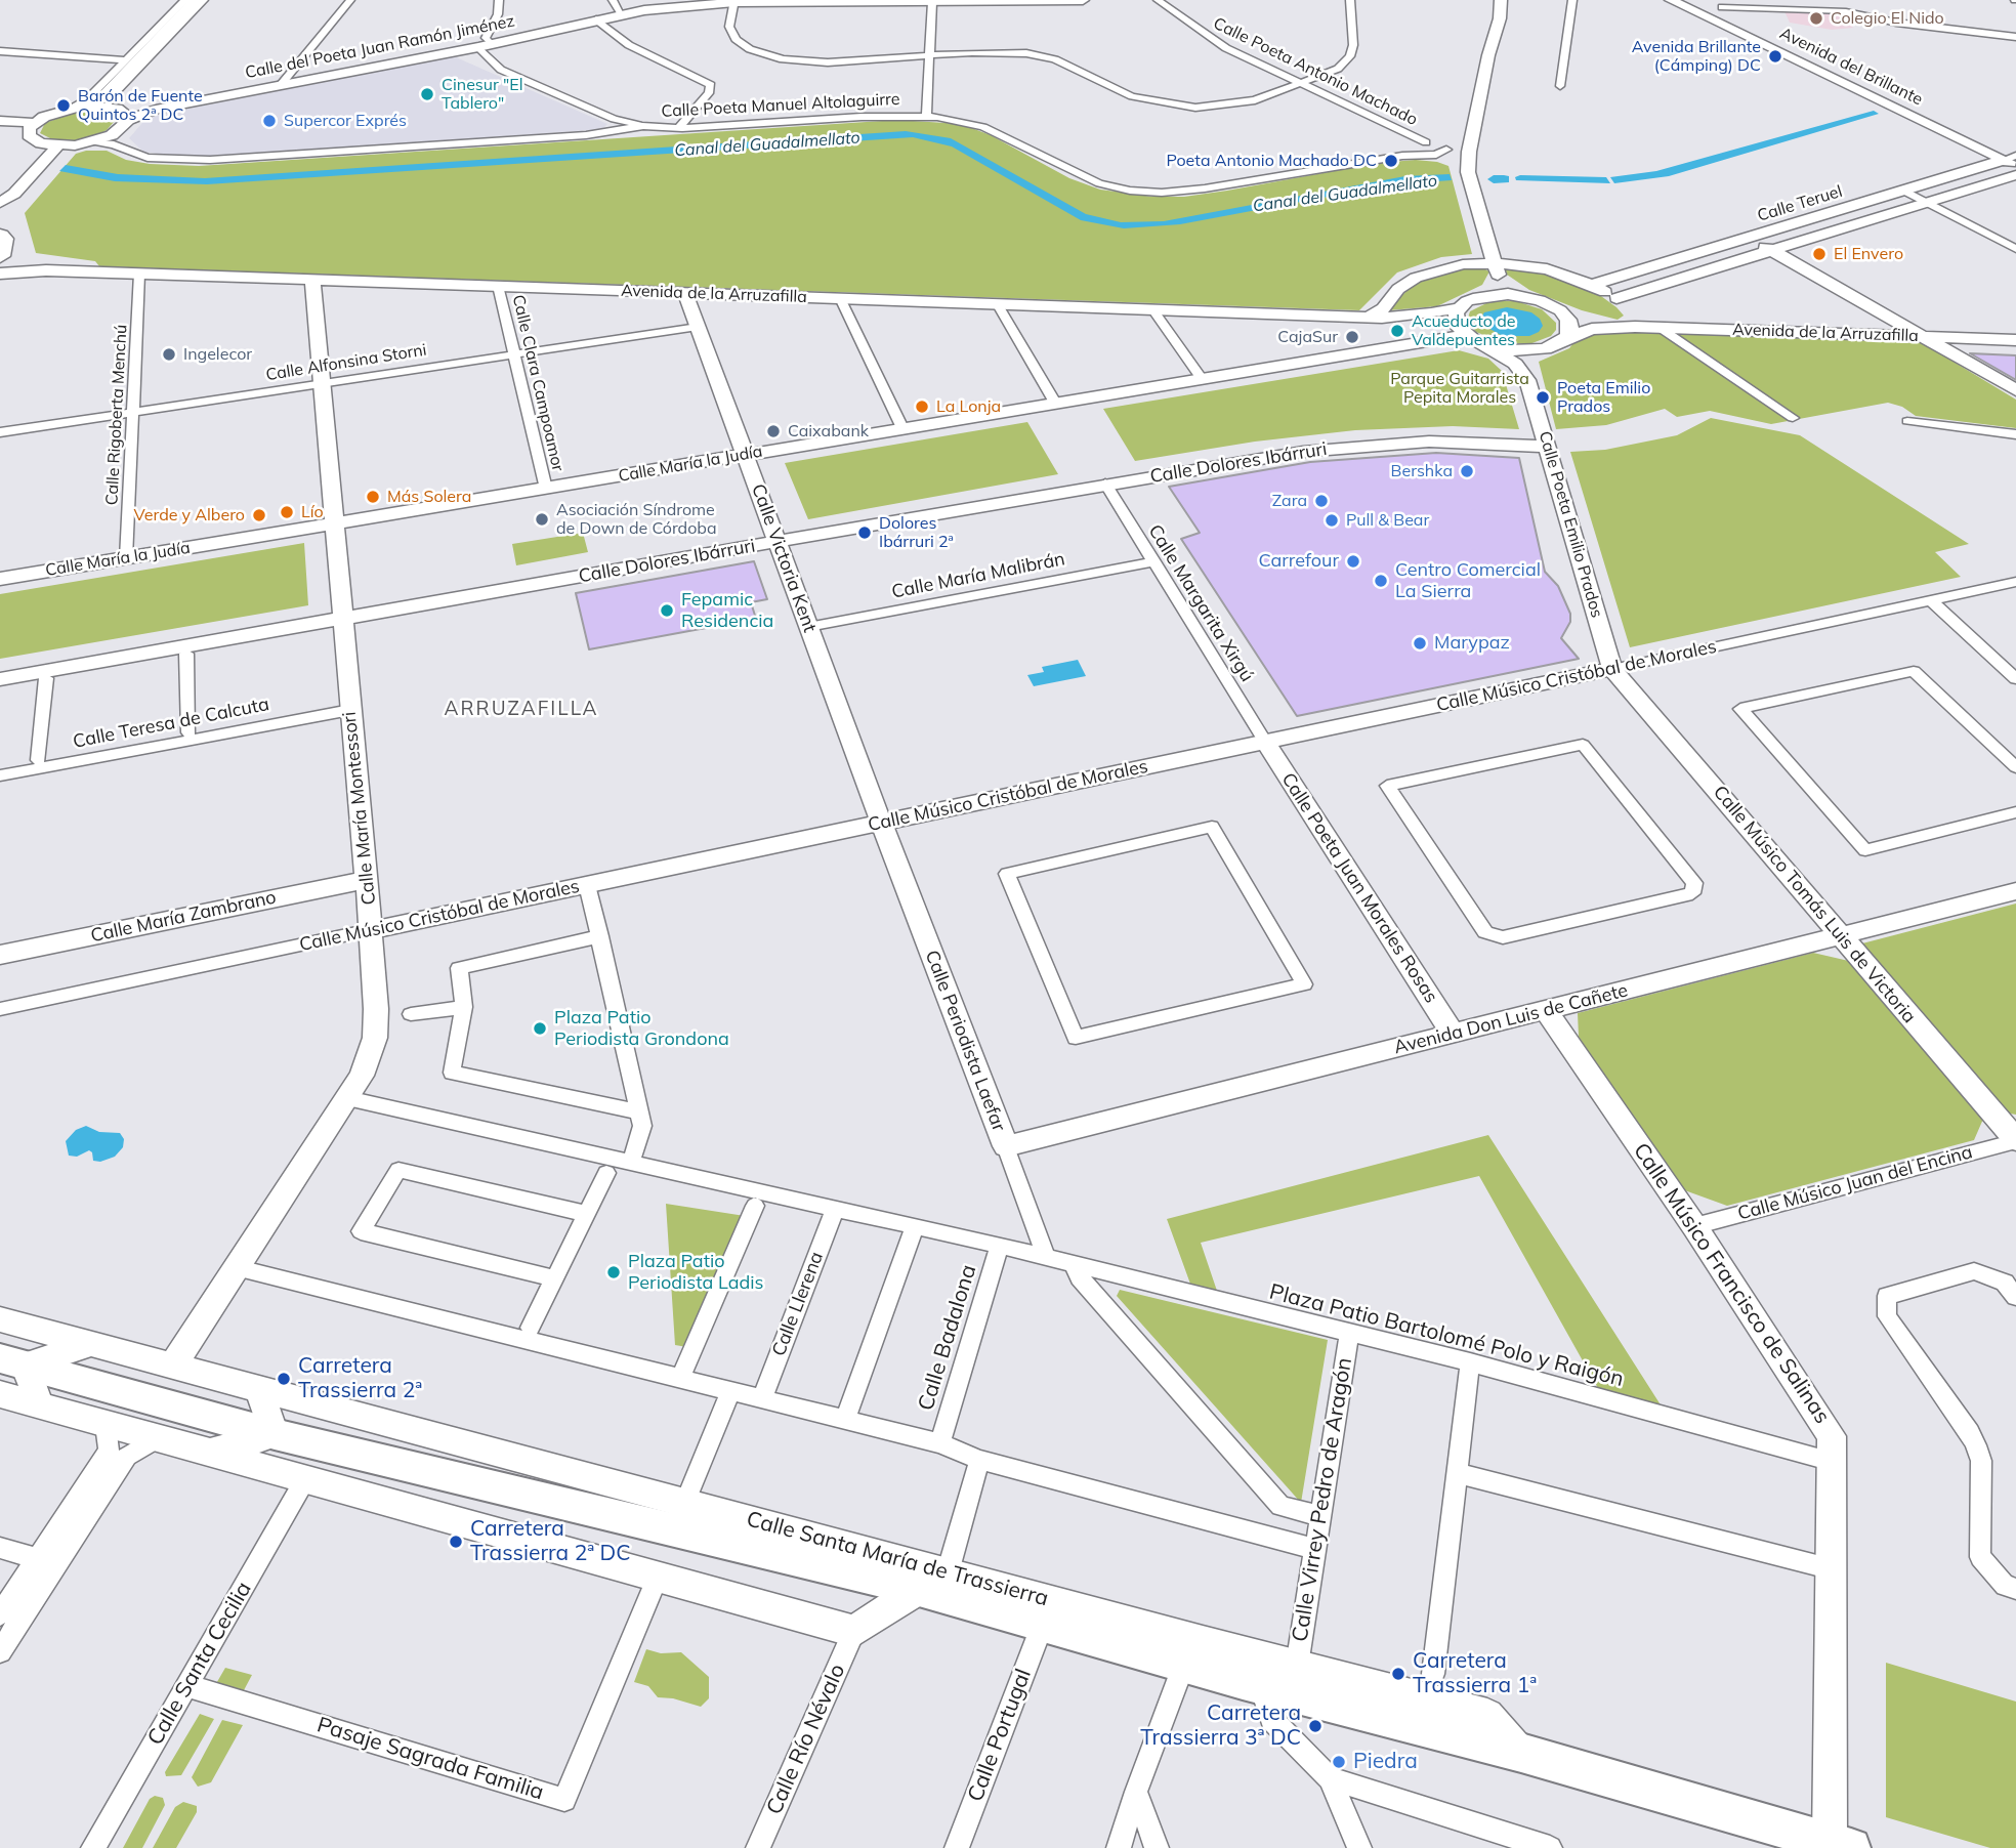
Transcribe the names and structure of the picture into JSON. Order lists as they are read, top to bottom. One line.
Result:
{"streets":{"main road":["Calle del Poeta Juan Ramón Jiménez","Avenida del Brillante","Calle Teruel","Avenida de la Arruzafilla","Calle Dolores Ibárruri","Calle María la Judía","Calle Poeta Emilio Prados","Calle Victoria Kent","Calle Músico Cristóbal de Morales","Calle María Montessori","Calle Poeta Juan Morales Rosas","Calle Músico Tomás Luis de Victoria","Calle María Zambrano","Avenida Don Luis de Cañete","Calle Periodista Laefar","Calle Músico Francisco de Salinas","Calle Santa María de Trassierra"],"street":["Calle Poeta Antonio Machado","Calle Poeta Manuel Altolaguirre","Calle Alfonsina Storni","Calle Clara Campoamor","Calle Rigoberta Menchú","Calle María Malibrán","Calle Margarita Xirgú","Calle Teresa de Calcuta","Calle Músico Juan del Encina","Calle Llerena","Plaza Patio Bartolomé Polo y Raigón","Calle Badalona","Calle Virrey Pedro de Aragón","Calle Santa Cecilia","Calle Portugal","Calle Río Névalo","Pasaje Sagrada Familia"]},"crossings":[["Calle del Poeta Juan Ramón Jiménez","Calle Poeta Manuel Altolaguirre"],["Avenida del Brillante","Calle Teruel"],["Calle Poeta Antonio Machado","Calle Poeta Manuel Altolaguirre"],["Avenida de la Arruzafilla","Calle Clara Campoamor"],["Avenida de la Arruzafilla","Calle Rigoberta Menchú"],["Avenida de la Arruzafilla","Calle María la Judía"],["Avenida de la Arruzafilla","Calle Poeta Emilio Prados"],["Avenida de la Arruzafilla","Calle Victoria Kent"],["Avenida de la Arruzafilla","Calle María Montessori"],["Calle Alfonsina Storni","Calle Clara Campoamor"],["Calle Alfonsina Storni","Calle Rigoberta Menchú"],["Calle Alfonsina Storni","Calle Victoria Kent"],["Calle Alfonsina Storni","Calle María Montessori"],["Calle Clara Campoamor","Calle María la Judía"],["Calle Rigoberta Menchú","Calle María la Judía"],["Calle Dolores Ibárruri","Calle Poeta Emilio Prados"],["Calle Dolores Ibárruri","Calle Victoria Kent"],["Calle Dolores Ibárruri","Calle Margarita Xirgú"],["Calle Dolores Ibárruri","Calle María Montessori"],["Calle María la Judía","Calle Victoria Kent"],["Calle María la Judía","Calle María Montessori"],["Calle Poeta Emilio Prados","Calle Músico Cristóbal de Morales"],["Calle Poeta Emilio Prados","Calle Músico Tomás Luis de Victoria"],["Calle Victoria Kent","Calle María Malibrán"],["Calle Victoria Kent","Calle Músico Cristóbal de Morales"],["Calle Victoria Kent","Calle Periodista Laefar"],["Calle María Malibrán","Calle Margarita Xirgú"],["Calle Margarita Xirgú","Calle Músico Cristóbal de Morales"],["Calle Margarita Xirgú","Calle Poeta Juan Morales Rosas"],["Calle Músico Cristóbal de Morales","Calle María Montessori"],["Calle Músico Cristóbal de Morales","Calle Poeta Juan Morales Rosas"],["Calle Músico Cristóbal de Morales","Calle Músico Tomás Luis de Victoria"],["Calle Músico Cristóbal de Morales","Calle Periodista Laefar"],["Calle Teresa de Calcuta","Calle María Montessori"],["Calle María Montessori","Calle María Zambrano"],["Calle María Montessori","Plaza Patio Bartolomé Polo y Raigón"],["Calle María Montessori","Calle Santa María de Trassierra"],["Calle Poeta Juan Morales Rosas","Avenida Don Luis de Cañete"],["Calle Músico Tomás Luis de Victoria","Avenida Don Luis de Cañete"],["Calle Músico Tomás Luis de Victoria","Calle Músico Juan del Encina"],["Avenida Don Luis de Cañete","Calle Periodista Laefar"],["Avenida Don Luis de Cañete","Calle Músico Francisco de Salinas"],["Calle Periodista Laefar","Plaza Patio Bartolomé Polo y Raigón"],["Calle Músico Juan del Encina","Calle Músico Francisco de Salinas"],["Calle Músico Francisco de Salinas","Plaza Patio Bartolomé Polo y Raigón"],["Calle Músico Francisco de Salinas","Calle Santa María de Trassierra"],["Calle Llerena","Plaza Patio Bartolomé Polo y Raigón"],["Plaza Patio Bartolomé Polo y Raigón","Calle Badalona"],["Plaza Patio Bartolomé Polo y Raigón","Calle Virrey Pedro de Aragón"],["Calle Virrey Pedro de Aragón","Calle Santa María de Trassierra"],["Calle Santa María de Trassierra","Calle Portugal"],["Calle Santa María de Trassierra","Calle Río Névalo"],["Calle Santa Cecilia","Pasaje Sagrada Familia"]],"districts":["ARRUZAFILLA"],"water":["Canal del Guadalmellato"],"parks":["Parque Guitarrista Pepita Morales"],"places":["Colegio El Nido","Avenida Brillante (Cámping) DC","Cinesur \"El Tablero\"","Barón de Fuente Quintos 2ª DC","Supercor Exprés","Poeta Antonio Machado DC","El Envero","Acueducto de Valdepuentes","CajaSur","Ingelecor","Poeta Emilio Prados","La Lonja","Caixabank","Bershka","Más Solera","Zara","Lío","Verde y Albero","Asociación Síndrome de Down de Córdoba","Pull & Bear","Dolores Ibárruri 2ª","Carrefour","Centro Comercial La Sierra","Fepamic Residencia","Marypaz","Plaza Patio Periodista Grondona","Plaza Patio Periodista Ladis","Carretera Trassierra 2ª","Carretera Trassierra 2ª DC","Carretera Trassierra 1ª","Carretera Trassierra 3ª DC","Piedra"]}
